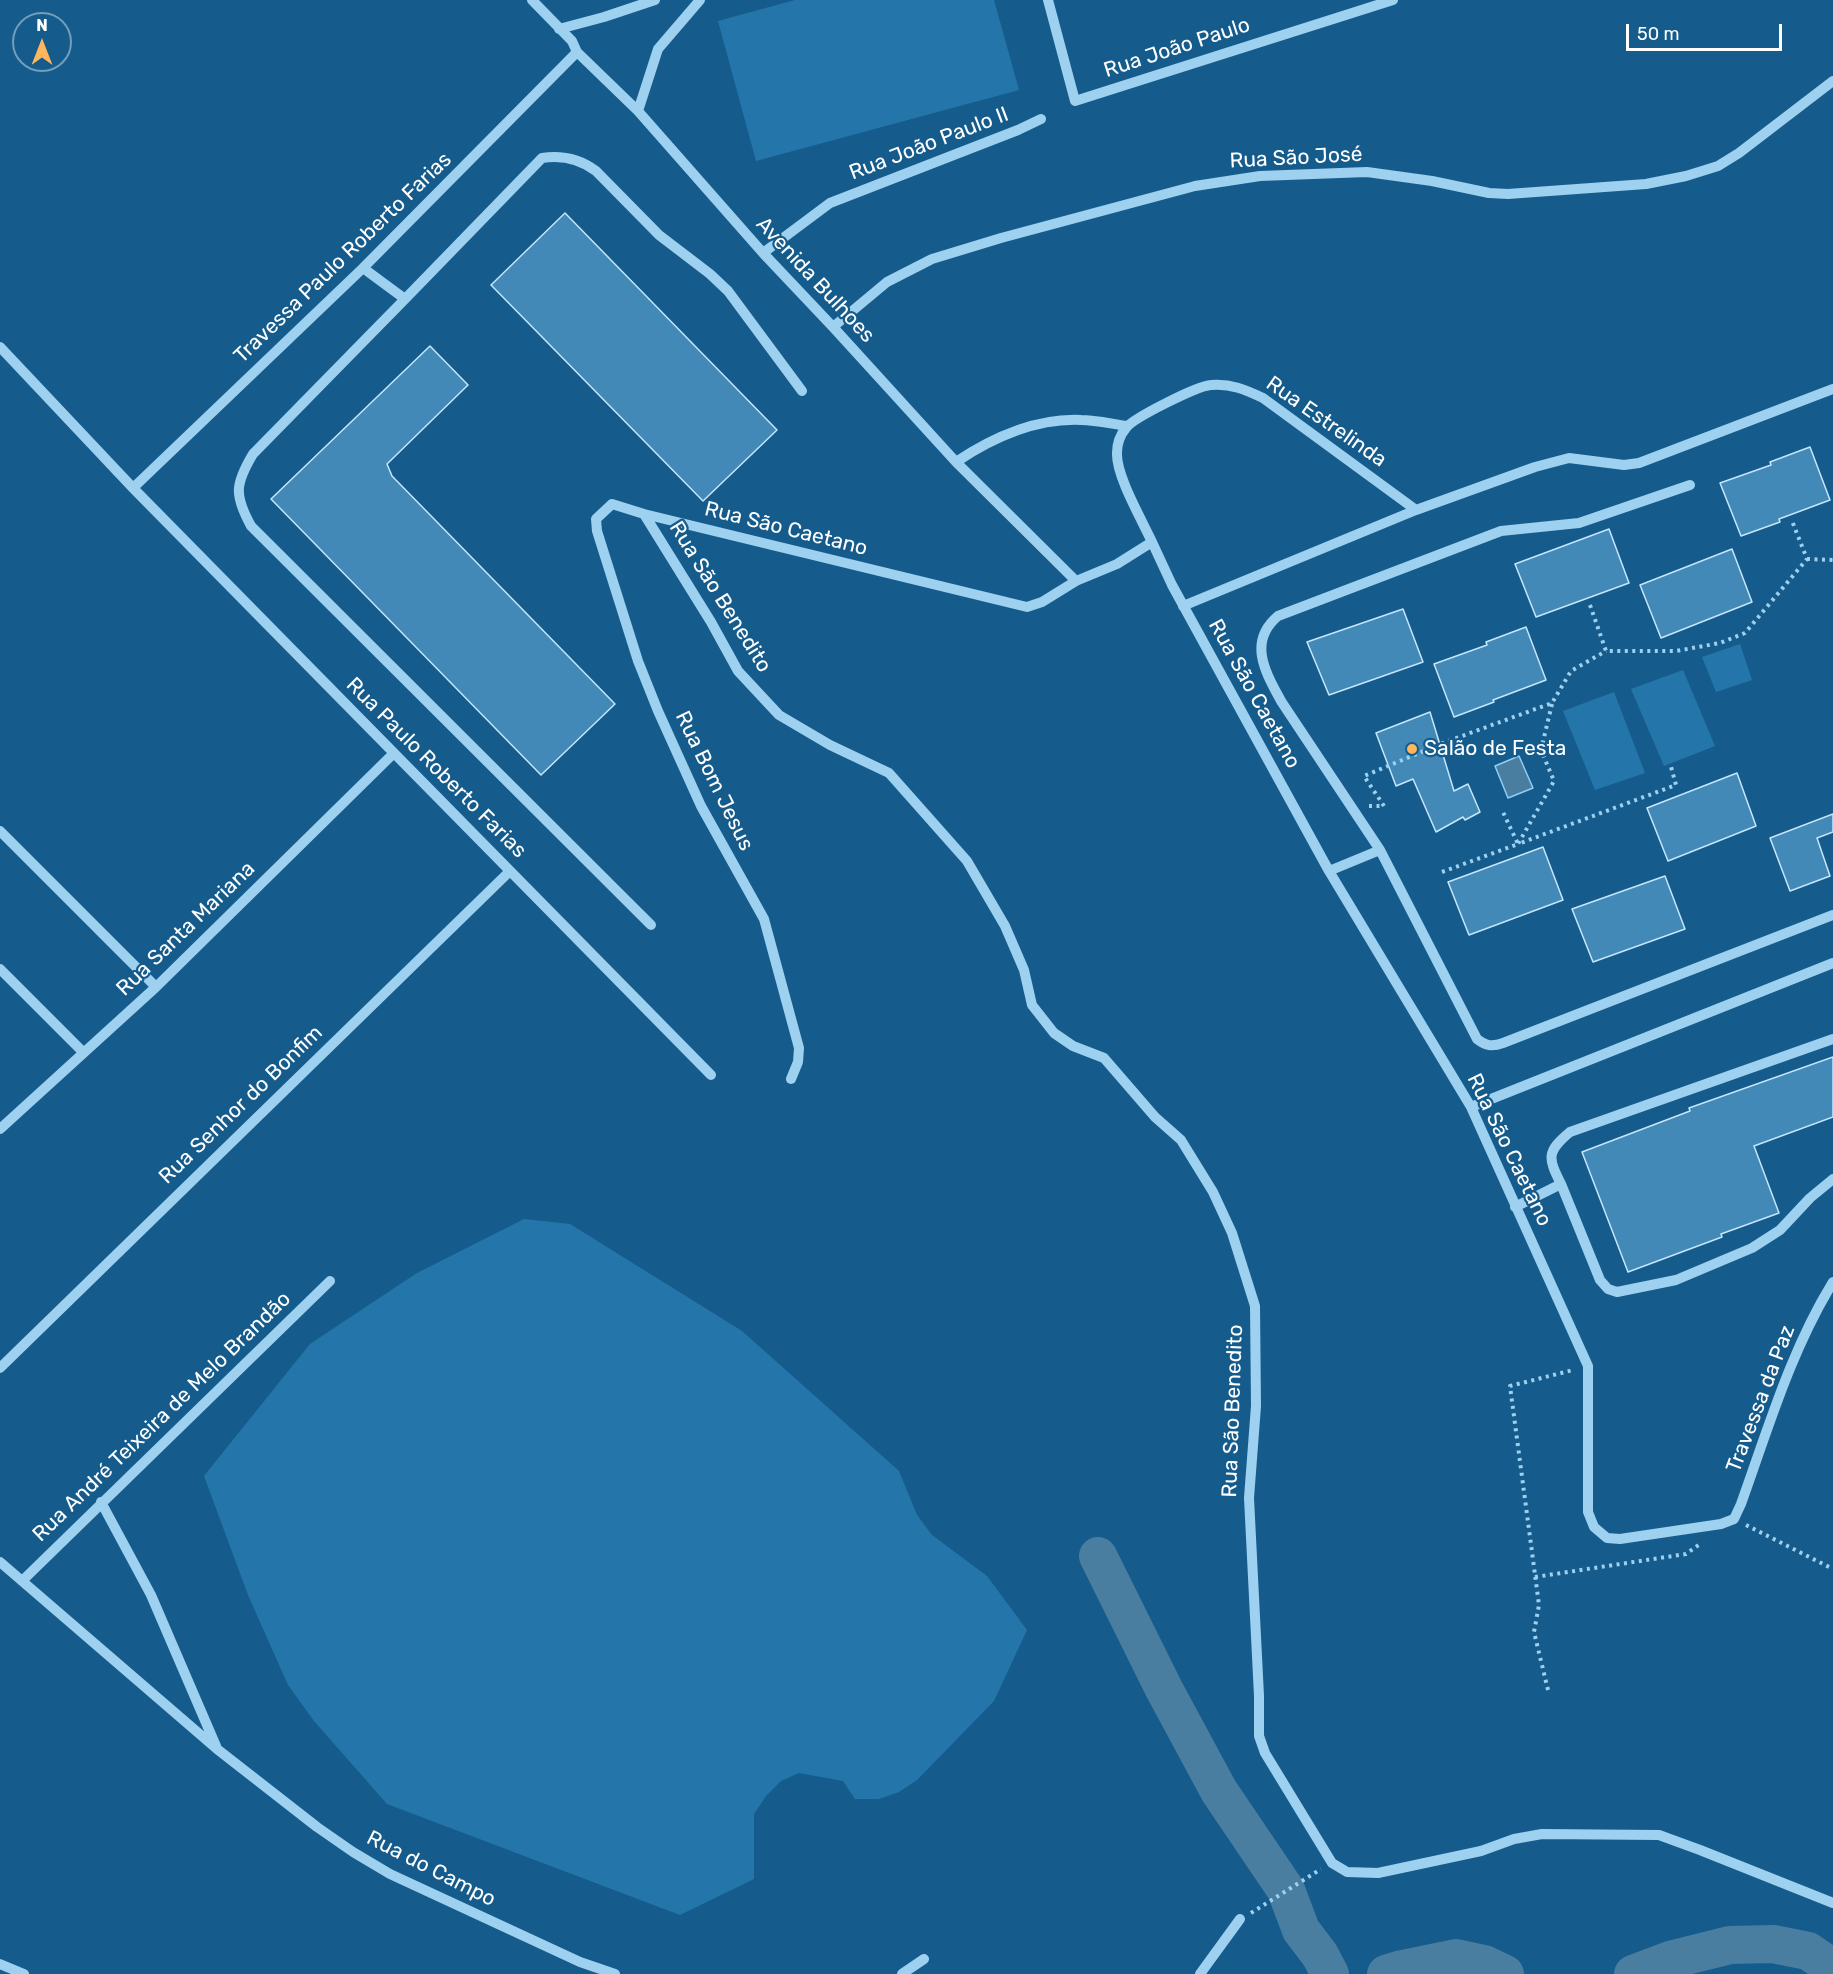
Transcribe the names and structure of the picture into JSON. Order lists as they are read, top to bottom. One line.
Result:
{"streets":{"street":["Rua João Paulo","Rua João Paulo II","Rua São José","Travessa Paulo Roberto Farias","Avenida Bulhoes","Rua Estrelinda","Rua São Caetano","Rua São Benedito","Rua Paulo Roberto Farias","Rua Bom Jesus","Rua Santa Mariana","Rua Senhor do Bonfim","Travessa da Paz","Rua André Teixeira de Melo Brandão","Rua do Campo"]},"crossings":[["Rua João Paulo II","Avenida Bulhoes"],["Rua São José","Avenida Bulhoes"],["Travessa Paulo Roberto Farias","Avenida Bulhoes"],["Travessa Paulo Roberto Farias","Rua Paulo Roberto Farias"],["Avenida Bulhoes","Rua São Caetano"],["Rua São Caetano","Rua São Benedito"],["Rua São Caetano","Rua Bom Jesus"],["Rua Paulo Roberto Farias","Rua Santa Mariana"],["Rua Paulo Roberto Farias","Rua Senhor do Bonfim"],["Rua André Teixeira de Melo Brandão","Rua do Campo"]],"places":["Salão de Festa"],"scale_bar":"50 m","north":"top"}
